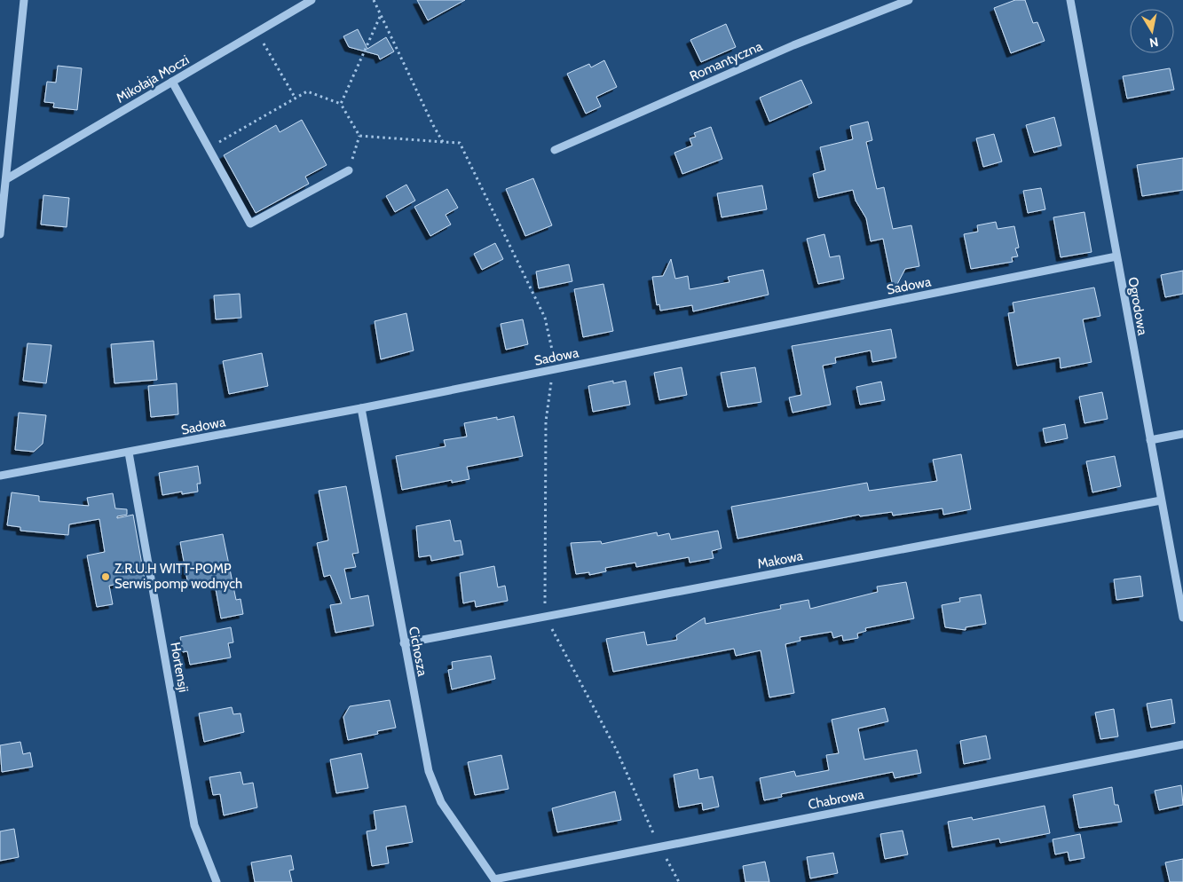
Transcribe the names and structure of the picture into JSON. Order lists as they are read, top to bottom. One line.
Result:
{"streets":{"street":["Romantyczna","Mikołaja Moczi","Sadowa","Ogrodowa","Makowa","Cichosza","Hortensji","Chabrowa"]},"crossings":[["Sadowa","Ogrodowa"],["Sadowa","Cichosza"],["Sadowa","Hortensji"],["Ogrodowa","Makowa"],["Makowa","Cichosza"],["Cichosza","Chabrowa"]],"places":["Z.R.U.H WITT-POMP Serwis pomp wodnych"],"north":"bottom"}
